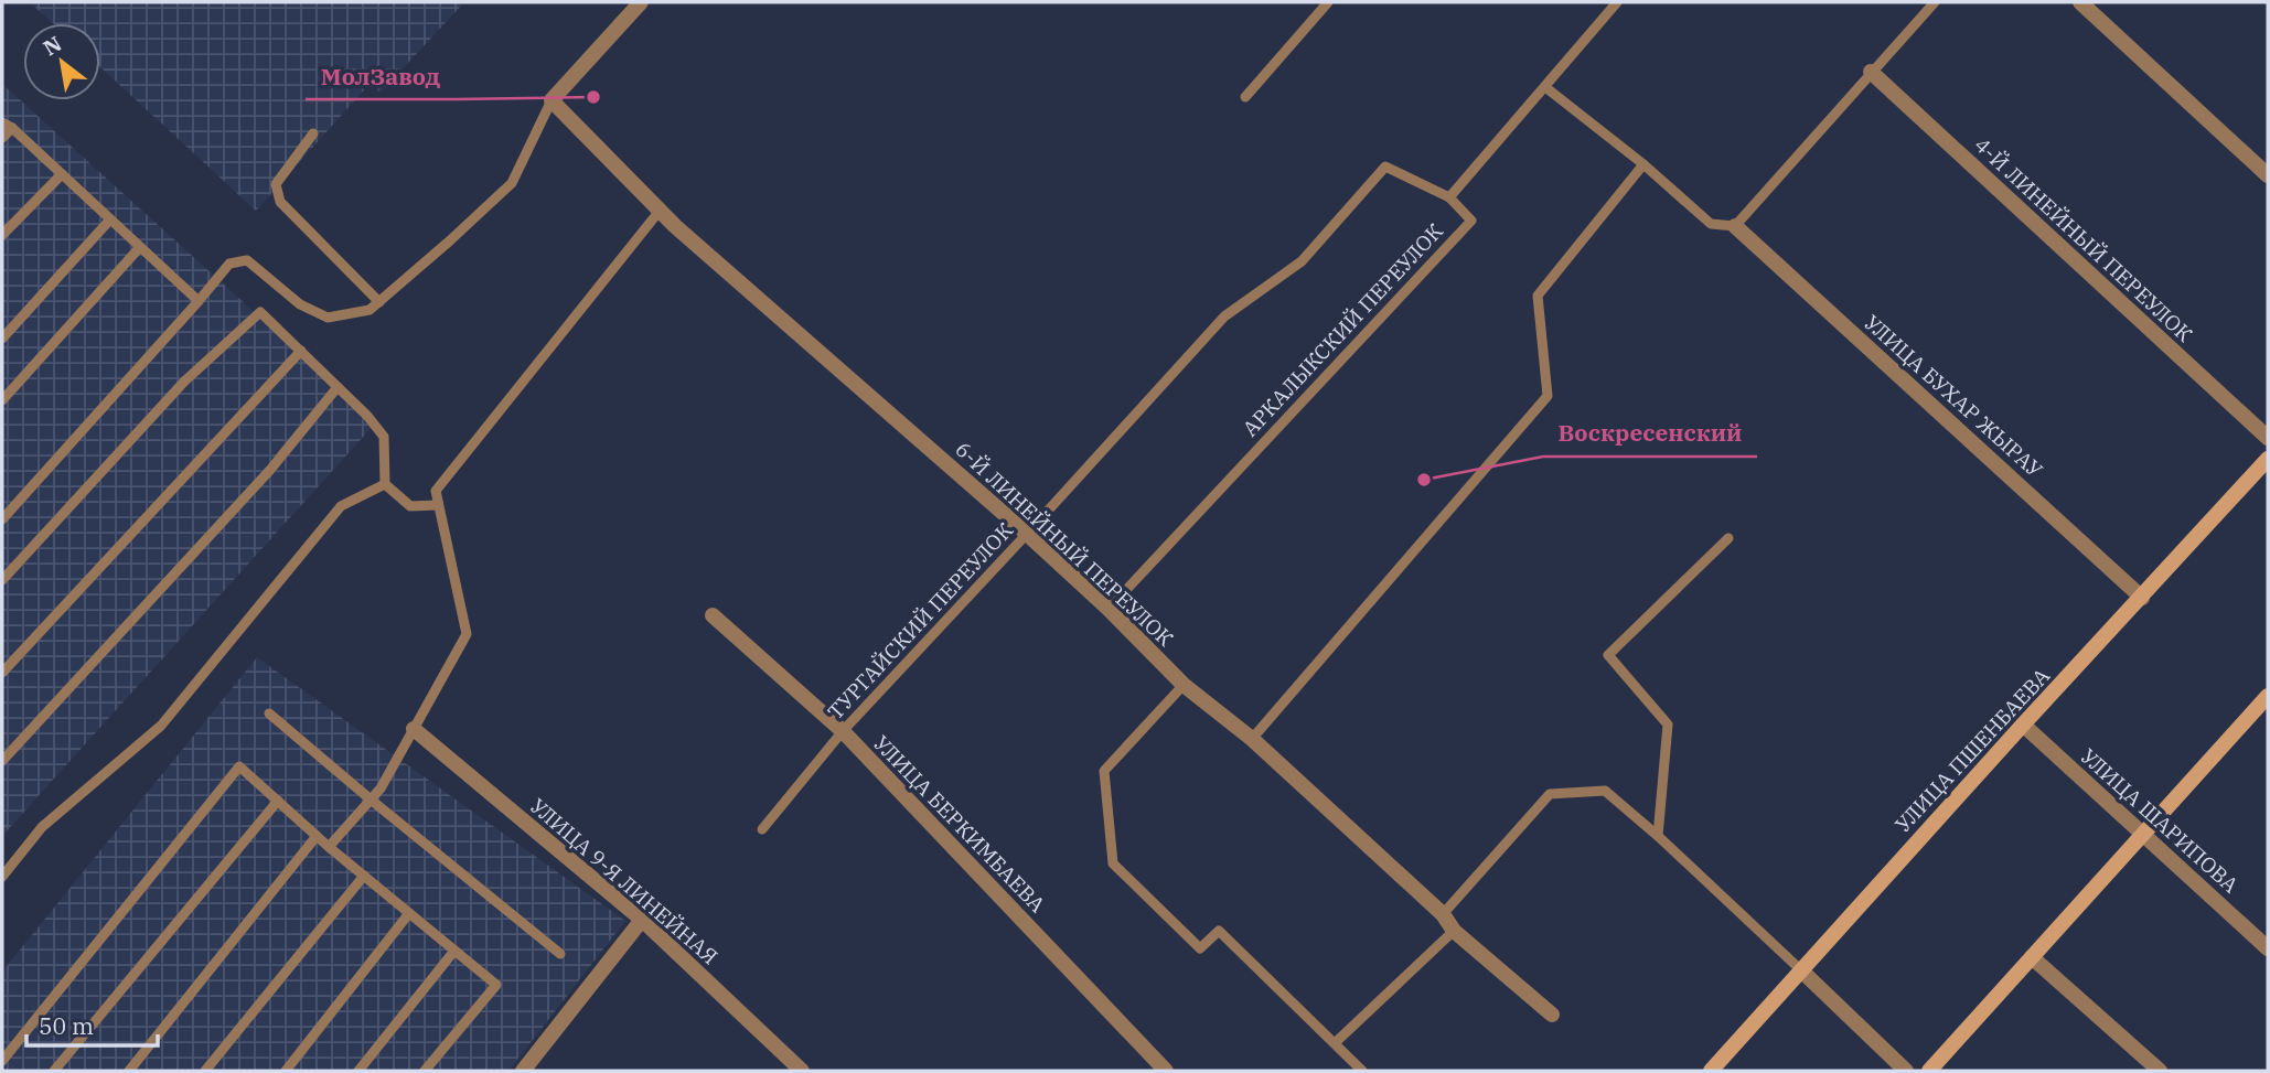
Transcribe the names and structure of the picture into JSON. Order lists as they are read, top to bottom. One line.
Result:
{"streets":{"street":["4-Й ЛИНЕЙНЫЙ ПЕРЕУЛОК","УЛИЦА БУХАР ЖЫРАУ","6-Й ЛИНЕЙНЫЙ ПЕРЕУЛОК","УЛИЦА ПШЕНБАЕВА","УЛИЦА ШАРИПОВА","УЛИЦА БЕРКИМБАЕВА","УЛИЦА 9-Я ЛИНЕЙНАЯ"],"lane":["АРКАЛЫКСКИЙ ПЕРЕУЛОК","ТУРГАЙСКИЙ ПЕРЕУЛОК"]},"crossings":[["АРКАЛЫКСКИЙ ПЕРЕУЛОК","6-Й ЛИНЕЙНЫЙ ПЕРЕУЛОК"],["АРКАЛЫКСКИЙ ПЕРЕУЛОК","ТУРГАЙСКИЙ ПЕРЕУЛОК"],["УЛИЦА БУХАР ЖЫРАУ","УЛИЦА ПШЕНБАЕВА"],["6-Й ЛИНЕЙНЫЙ ПЕРЕУЛОК","ТУРГАЙСКИЙ ПЕРЕУЛОК"],["ТУРГАЙСКИЙ ПЕРЕУЛОК","УЛИЦА БЕРКИМБАЕВА"],["УЛИЦА ПШЕНБАЕВА","УЛИЦА ШАРИПОВА"]],"places":["МолЗавод","Воскресенский"],"scale_bar":"50 m","north":"top left"}
